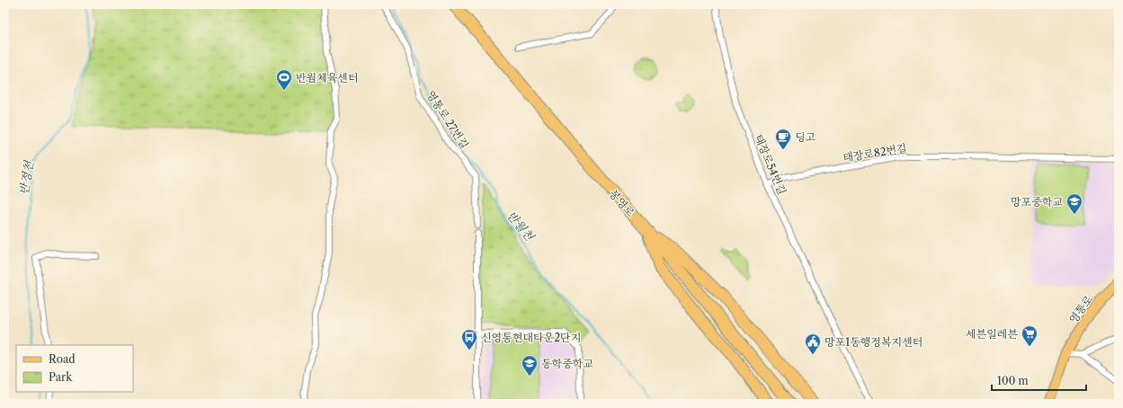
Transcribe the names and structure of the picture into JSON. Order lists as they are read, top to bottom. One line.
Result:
{"streets":{"highway":["봉영로"],"main road":["영통로"],"street":["영통로 27번길","태장로82번길","태장로54번길"]},"crossings":[["태장로82번길","태장로54번길"]],"water":["반정천","반월천"],"places":{"sports":["반월체육센터"],"cafe":["딩고"],"school or university":["망포중학교","동학중학교"],"supermarket":["세븐일레븐"],"bus stop":["신영통현대타운2단지"],"public building":["망포1동행정복지센터"]},"legend":["Road","Park"],"scale_bar":"100 m"}
